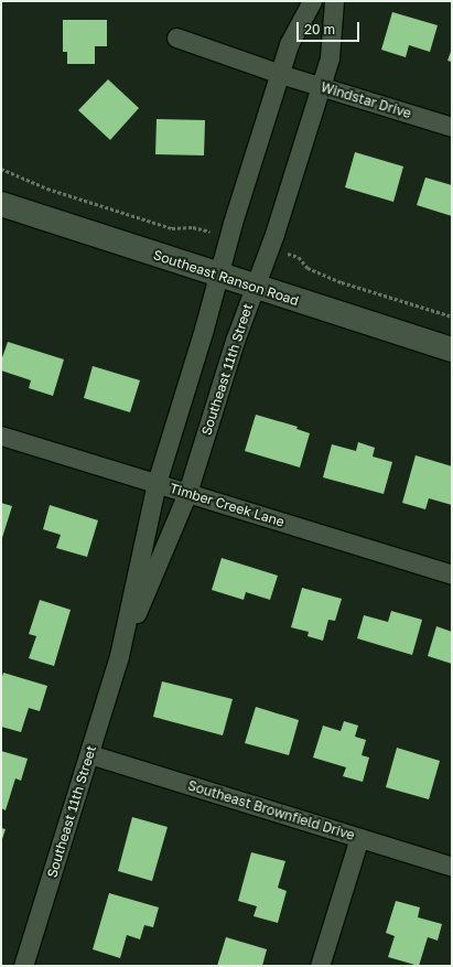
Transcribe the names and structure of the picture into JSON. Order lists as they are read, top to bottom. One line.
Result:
{"streets":{"main road":["Southeast Ranson Road"],"street":["Windstar Drive","Southeast 11th Street","Timber Creek Lane","Southeast Brownfield Drive"]},"crossings":[["Windstar Drive","Southeast 11th Street"],["Southeast Ranson Road","Southeast 11th Street"],["Southeast 11th Street","Timber Creek Lane"],["Southeast 11th Street","Southeast Brownfield Drive"]],"scale_bar":"20 m"}
